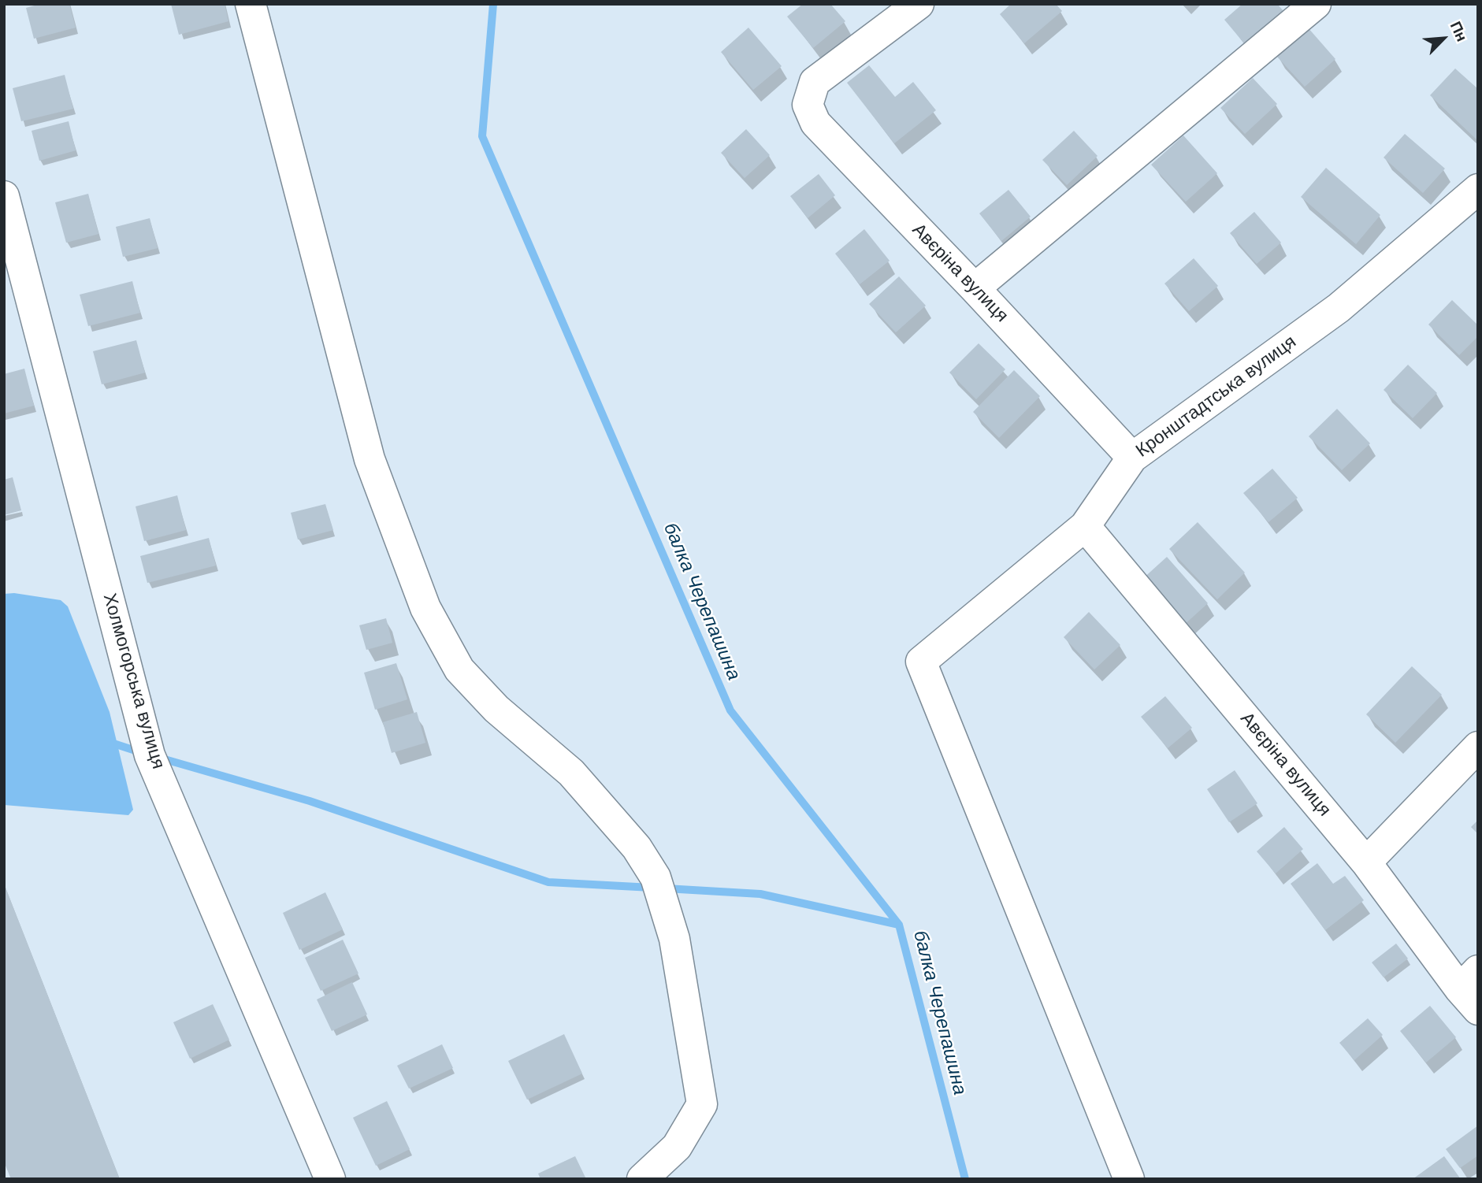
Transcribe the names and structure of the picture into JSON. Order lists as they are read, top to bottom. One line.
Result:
{"streets":{"street":["Авєріна вулиця","Кронштадтська вулиця","Холмогорська вулиця"]},"crossings":[["Авєріна вулиця","Кронштадтська вулиця"]],"water":["балка Черепашина"],"north":"top right"}
